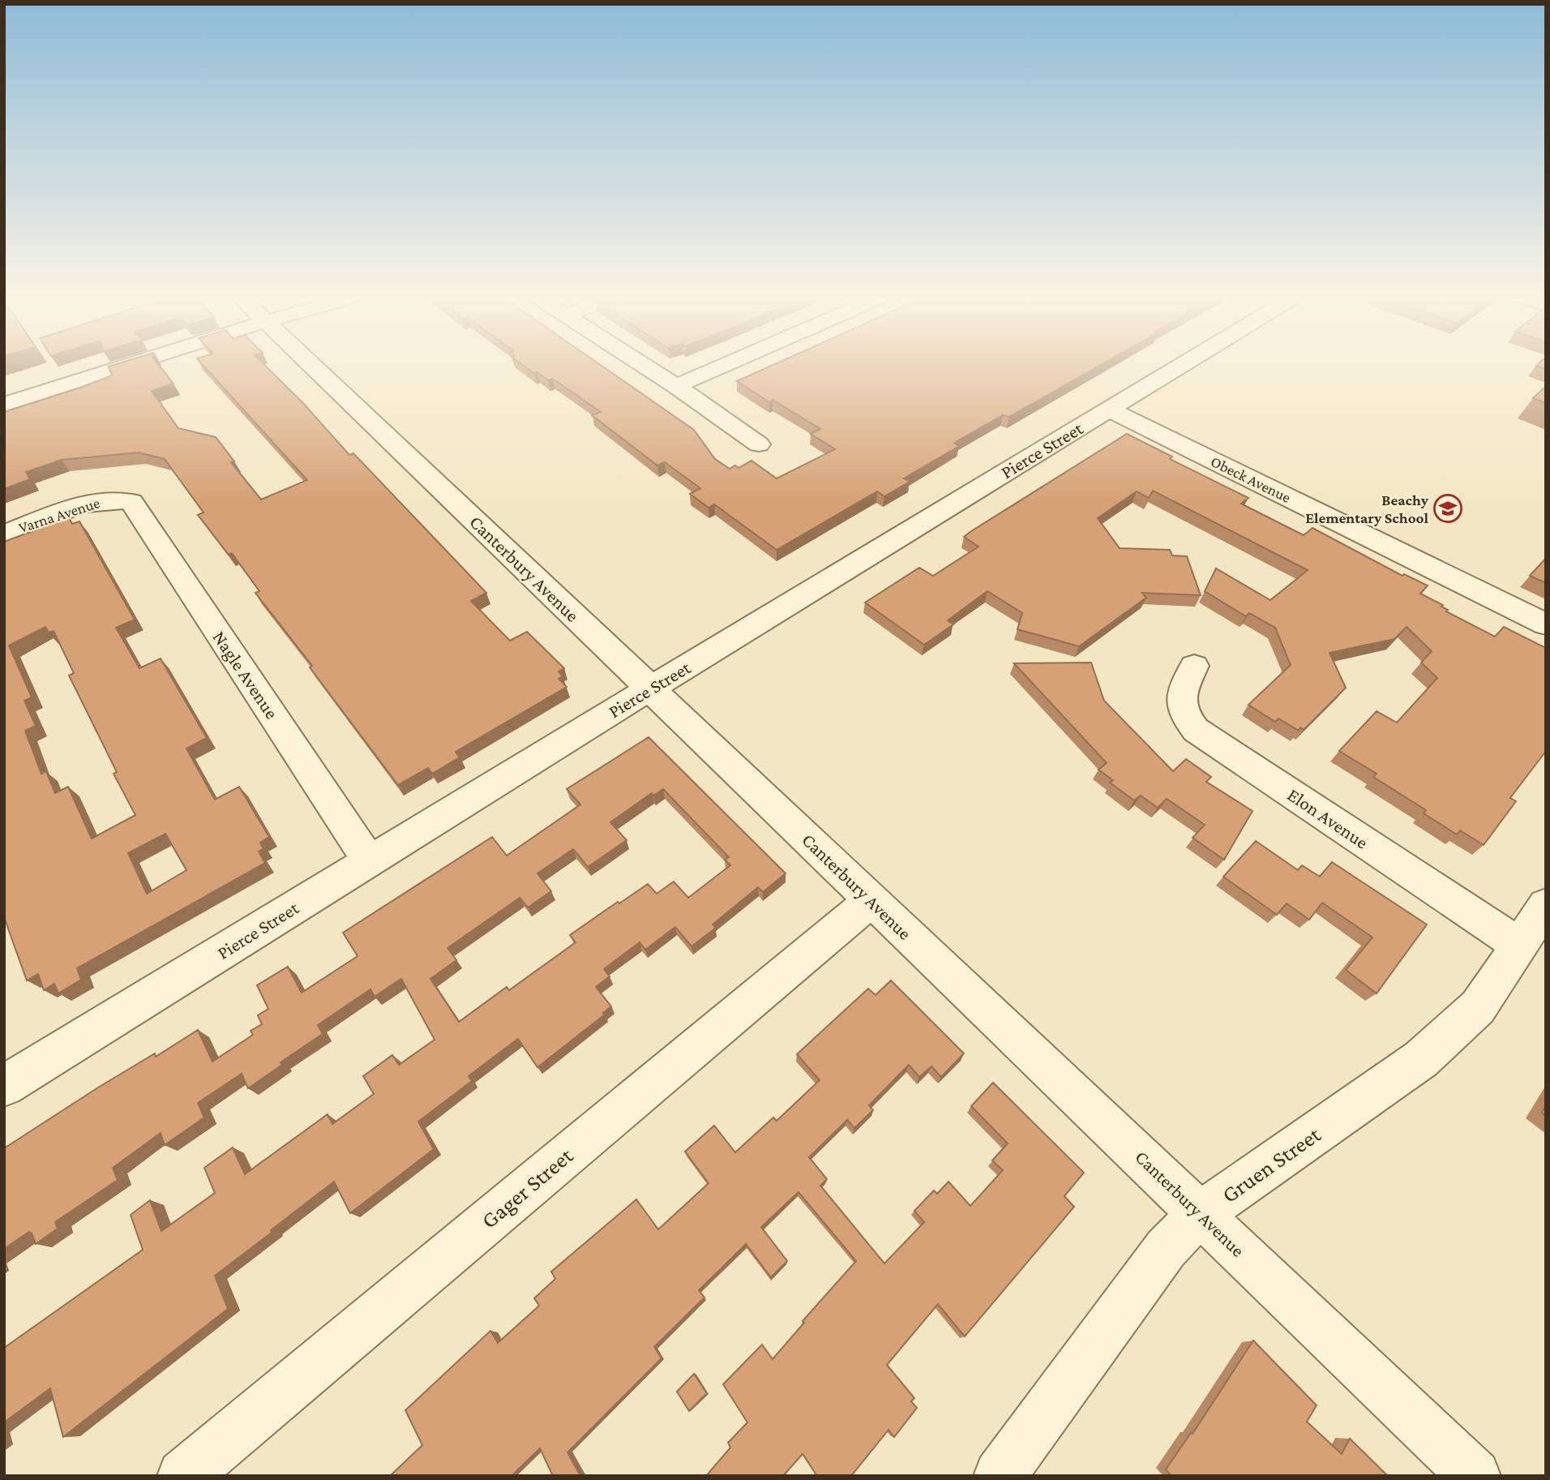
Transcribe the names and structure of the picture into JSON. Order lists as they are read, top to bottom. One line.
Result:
{"streets":{"street":["Pierce Street","Obeck Avenue","Varna Avenue","Canterbury Avenue","Nagle Avenue","Elon Avenue","Gruen Street","Gager Street"]},"crossings":[["Pierce Street","Obeck Avenue"],["Pierce Street","Canterbury Avenue"],["Pierce Street","Nagle Avenue"],["Varna Avenue","Nagle Avenue"],["Canterbury Avenue","Gruen Street"],["Canterbury Avenue","Gager Street"],["Elon Avenue","Gruen Street"]],"places":{"school or university":["Beachy Elementary School"]}}
